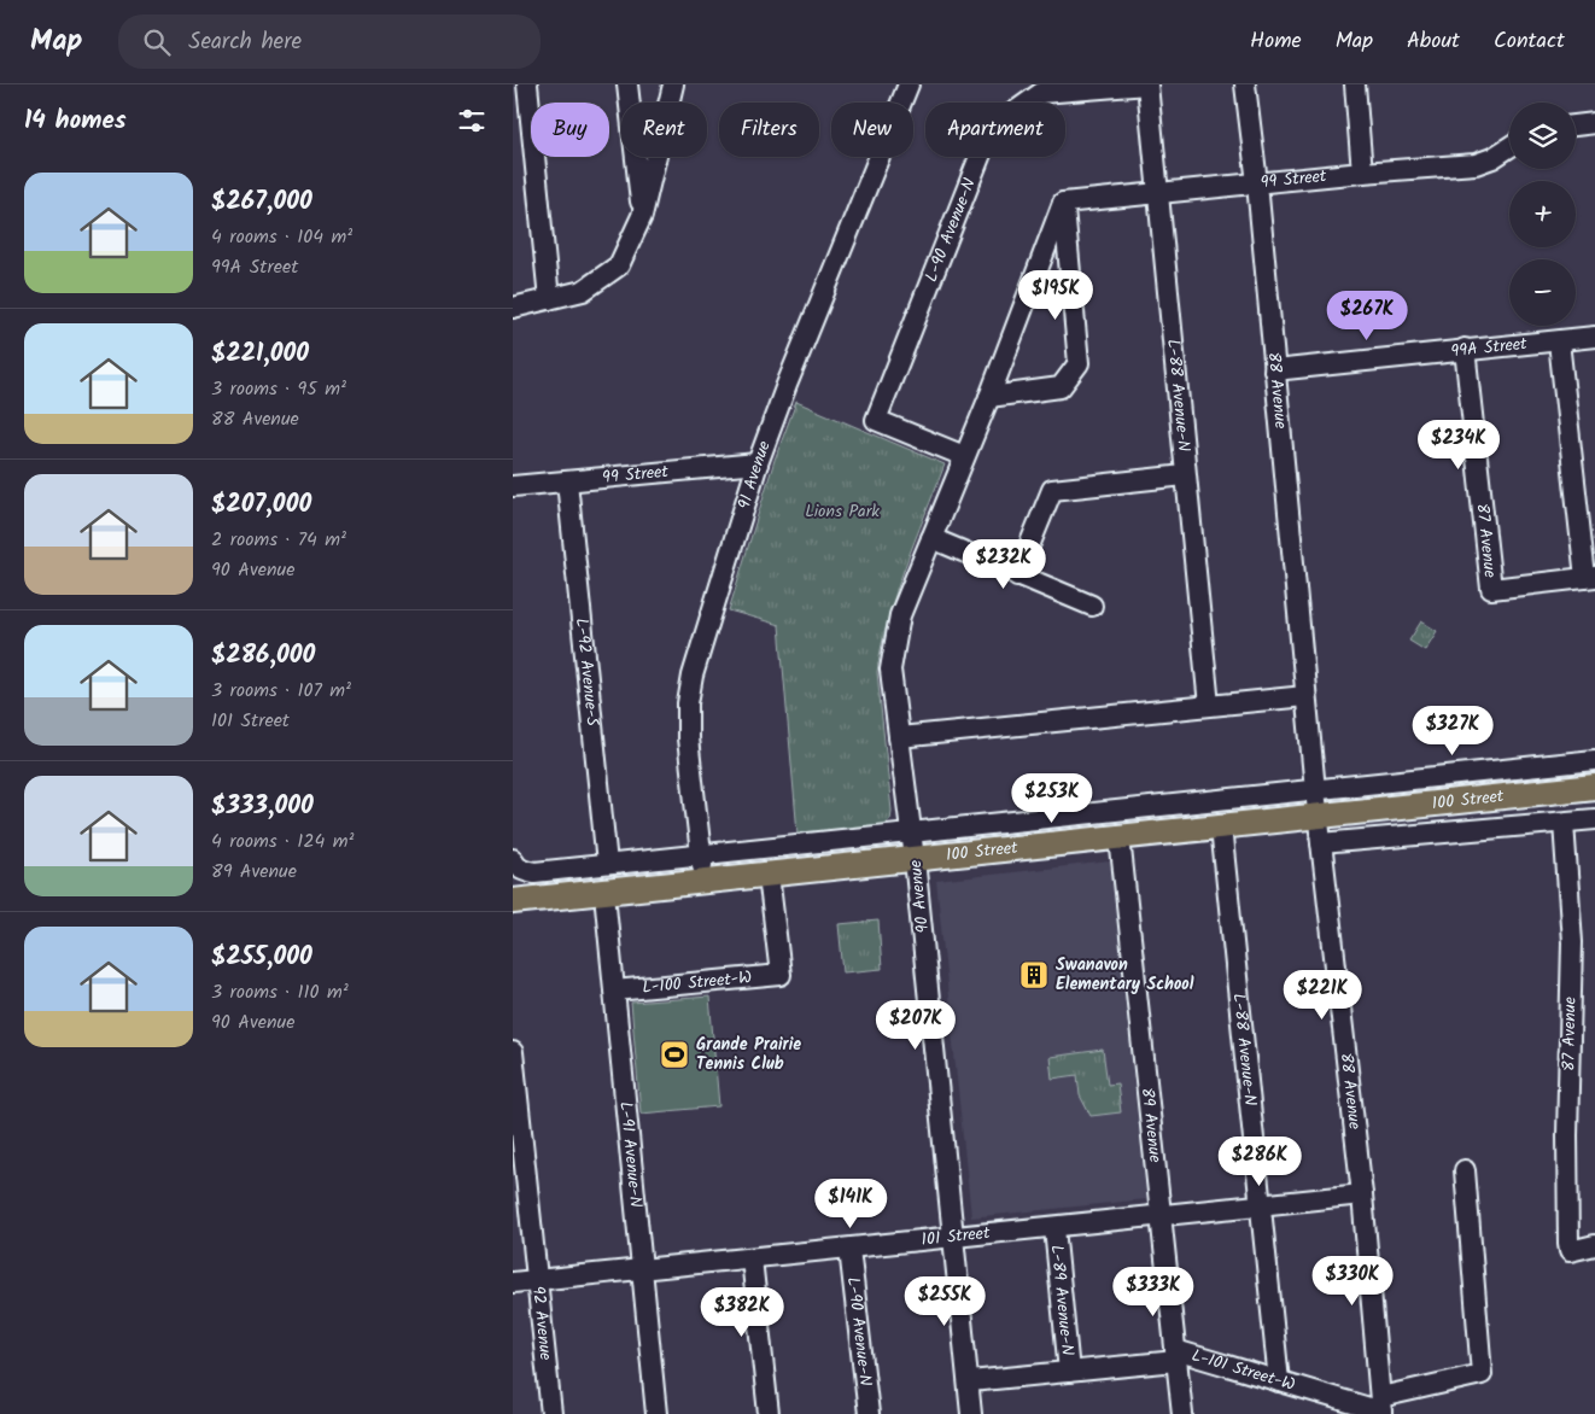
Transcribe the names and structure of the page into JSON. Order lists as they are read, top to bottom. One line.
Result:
{"streets":{"main road":["100 Street"],"street":["99 Street","L-90 Avenue-N","99A Street","88 Avenue","L-88 Avenue-N","91 Avenue","87 Avenue","L-92 Avenue-S","90 Avenue","L-100 Street-W","89 Avenue","L-91 Avenue-N","101 Street","L-89 Avenue-N","92 Avenue","L-101 Street-W"]},"crossings":[["99 Street","88 Avenue"],["99 Street","L-88 Avenue-N"],["99 Street","91 Avenue"],["99 Street","L-92 Avenue-S"],["99 Street","90 Avenue"],["L-90 Avenue-N","L-88 Avenue-N"],["L-90 Avenue-N","90 Avenue"],["L-90 Avenue-N","101 Street"],["99A Street","88 Avenue"],["99A Street","87 Avenue"],["88 Avenue","100 Street"],["88 Avenue","101 Street"],["88 Avenue","L-101 Street-W"],["L-88 Avenue-N","100 Street"],["L-88 Avenue-N","101 Street"],["L-88 Avenue-N","L-101 Street-W"],["91 Avenue","100 Street"],["87 Avenue","100 Street"],["L-92 Avenue-S","100 Street"],["100 Street","90 Avenue"],["100 Street","L-100 Street-W"],["100 Street","89 Avenue"],["100 Street","L-91 Avenue-N"],["90 Avenue","101 Street"],["90 Avenue","L-101 Street-W"],["L-100 Street-W","L-91 Avenue-N"],["89 Avenue","101 Street"],["89 Avenue","L-101 Street-W"],["L-91 Avenue-N","101 Street"],["101 Street","L-89 Avenue-N"],["101 Street","92 Avenue"],["L-89 Avenue-N","L-101 Street-W"]],"parks":["Lions Park"],"places":{"building":["Swanavon Elementary School"],"sports":["Grande Prairie Tennis Club"]},"page":{"header":"Map","search":"Search here","nav":["Home","Map","About","Contact"],"heading":"14 homes","map_buttons":["+","−"],"chip":["Buy","Rent","Filters","New","Apartment"],"list":[{"name":"$267,000","note":"4 rooms · 104 m² · 99A Street"},{"name":"$221,000","note":"3 rooms · 95 m² · 88 Avenue"},{"name":"$207,000","note":"2 rooms · 74 m² · 90 Avenue"},{"name":"$286,000","note":"3 rooms · 107 m² · 101 Street"},{"name":"$333,000","note":"4 rooms · 124 m² · 89 Avenue"},{"name":"$255,000","note":"3 rooms · 110 m² · 90 Avenue"}],"price":["$195K","$267K","$234K","$232K","$327K","$253K","$221K","$207K","$286K","$141K","$330K","$333K","$255K","$382K"]}}
